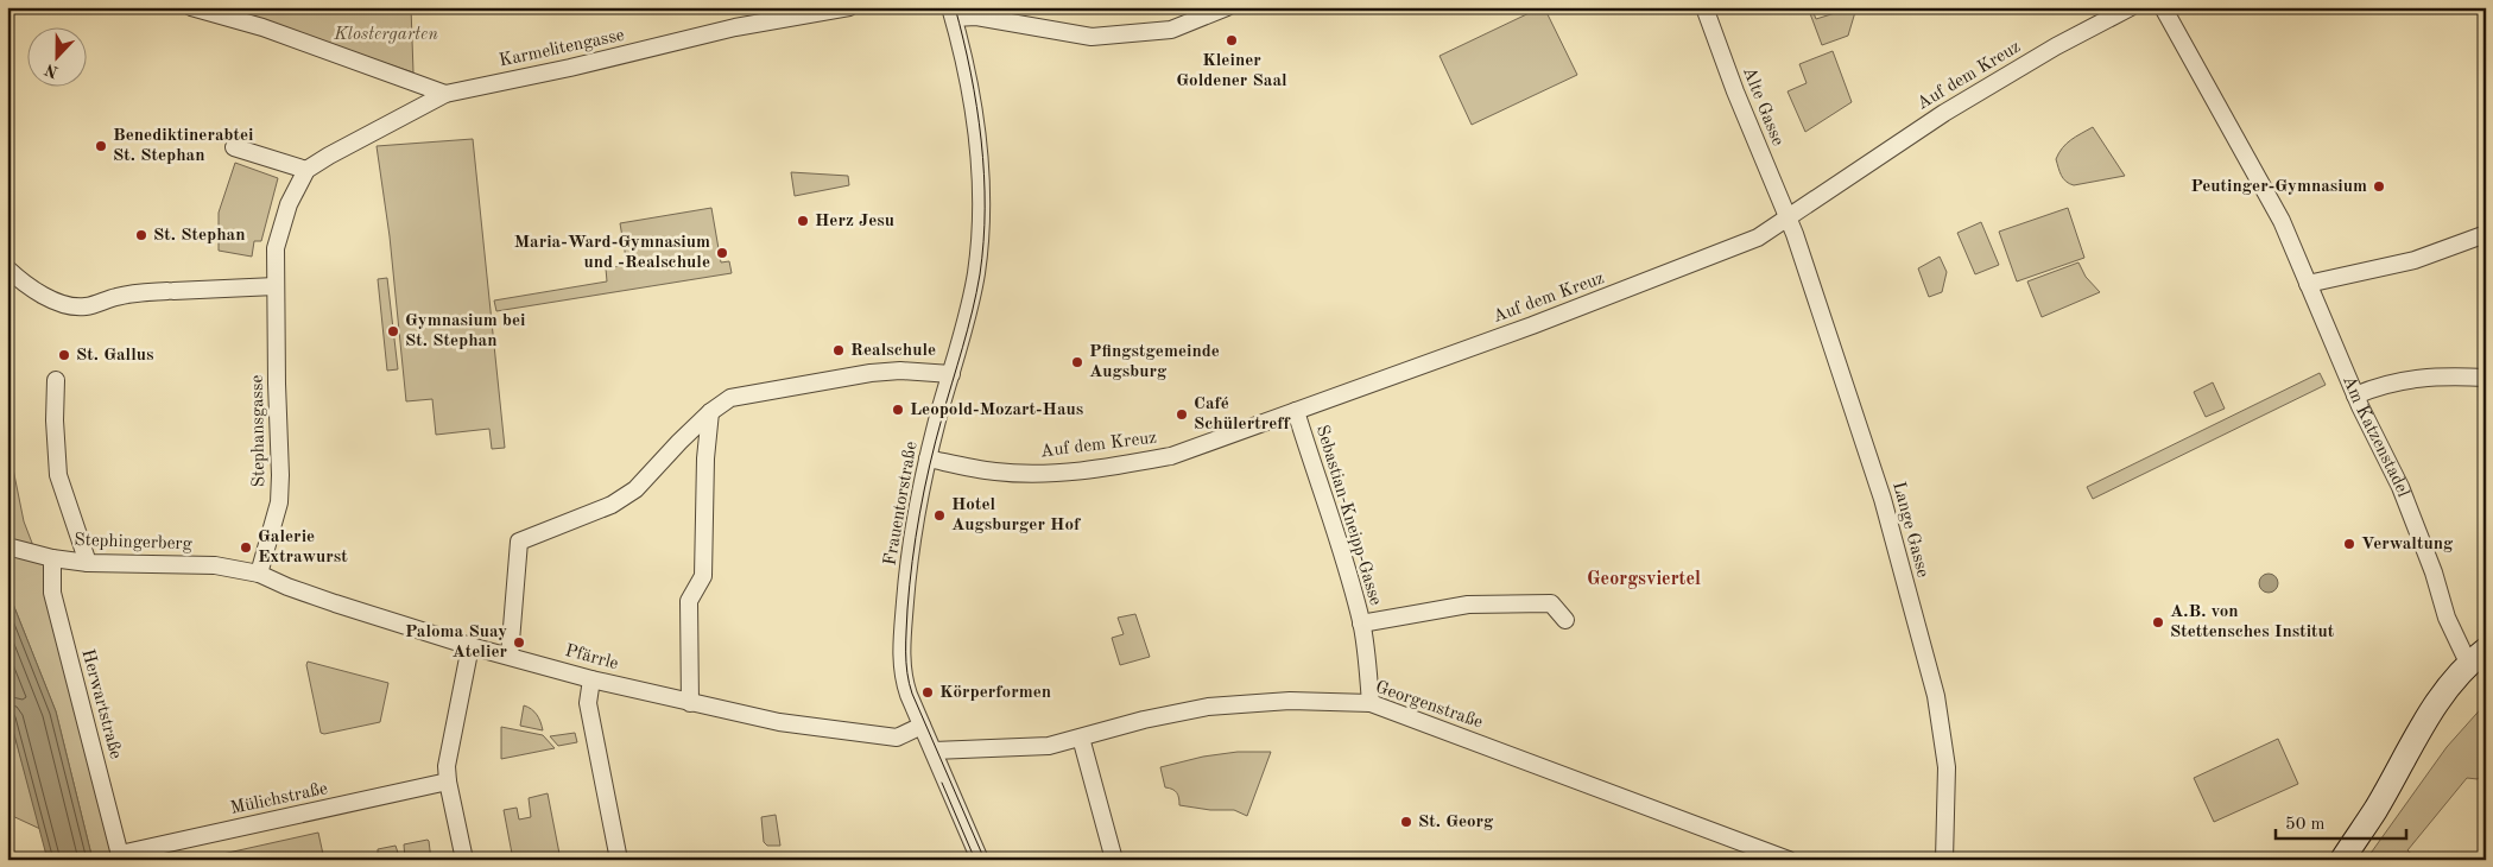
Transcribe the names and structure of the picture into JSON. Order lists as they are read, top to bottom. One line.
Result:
{"streets":{"street":["Karmelitengasse","Auf dem Kreuz","Alte Gasse","Stephansgasse","Am Katzenstadel","Frauentorstraße","Sebastian-Kneipp-Gasse","Lange Gasse","Stephingerberg","Pfärrle","Herwartstraße","Georgenstraße","Mülichstraße"]},"crossings":[["Karmelitengasse","Stephansgasse"],["Auf dem Kreuz","Alte Gasse"],["Auf dem Kreuz","Frauentorstraße"],["Auf dem Kreuz","Sebastian-Kneipp-Gasse"],["Auf dem Kreuz","Lange Gasse"],["Alte Gasse","Lange Gasse"],["Stephansgasse","Stephingerberg"],["Stephansgasse","Pfärrle"],["Frauentorstraße","Pfärrle"],["Frauentorstraße","Georgenstraße"],["Sebastian-Kneipp-Gasse","Georgenstraße"],["Stephingerberg","Pfärrle"],["Stephingerberg","Herwartstraße"],["Herwartstraße","Mülichstraße"]],"districts":["Georgsviertel"],"parks":["Klostergarten"],"places":["Kleiner Goldener Saal","Benediktinerabtei St. Stephan","Peutinger-Gymnasium","Herz Jesu","St. Stephan","Maria-Ward-Gymnasium und -Realschule","Gymnasium bei St. Stephan","Realschule","St. Gallus","Pfingstgemeinde Augsburg","Leopold-Mozart-Haus","Café Schülertreff","Hotel Augsburger Hof","Verwaltung","Galerie Extrawurst","A.B. von Stettensches Institut","Paloma Suay Atelier","Körperformen","St. Georg"],"scale_bar":"50 m","north":"bottom"}
